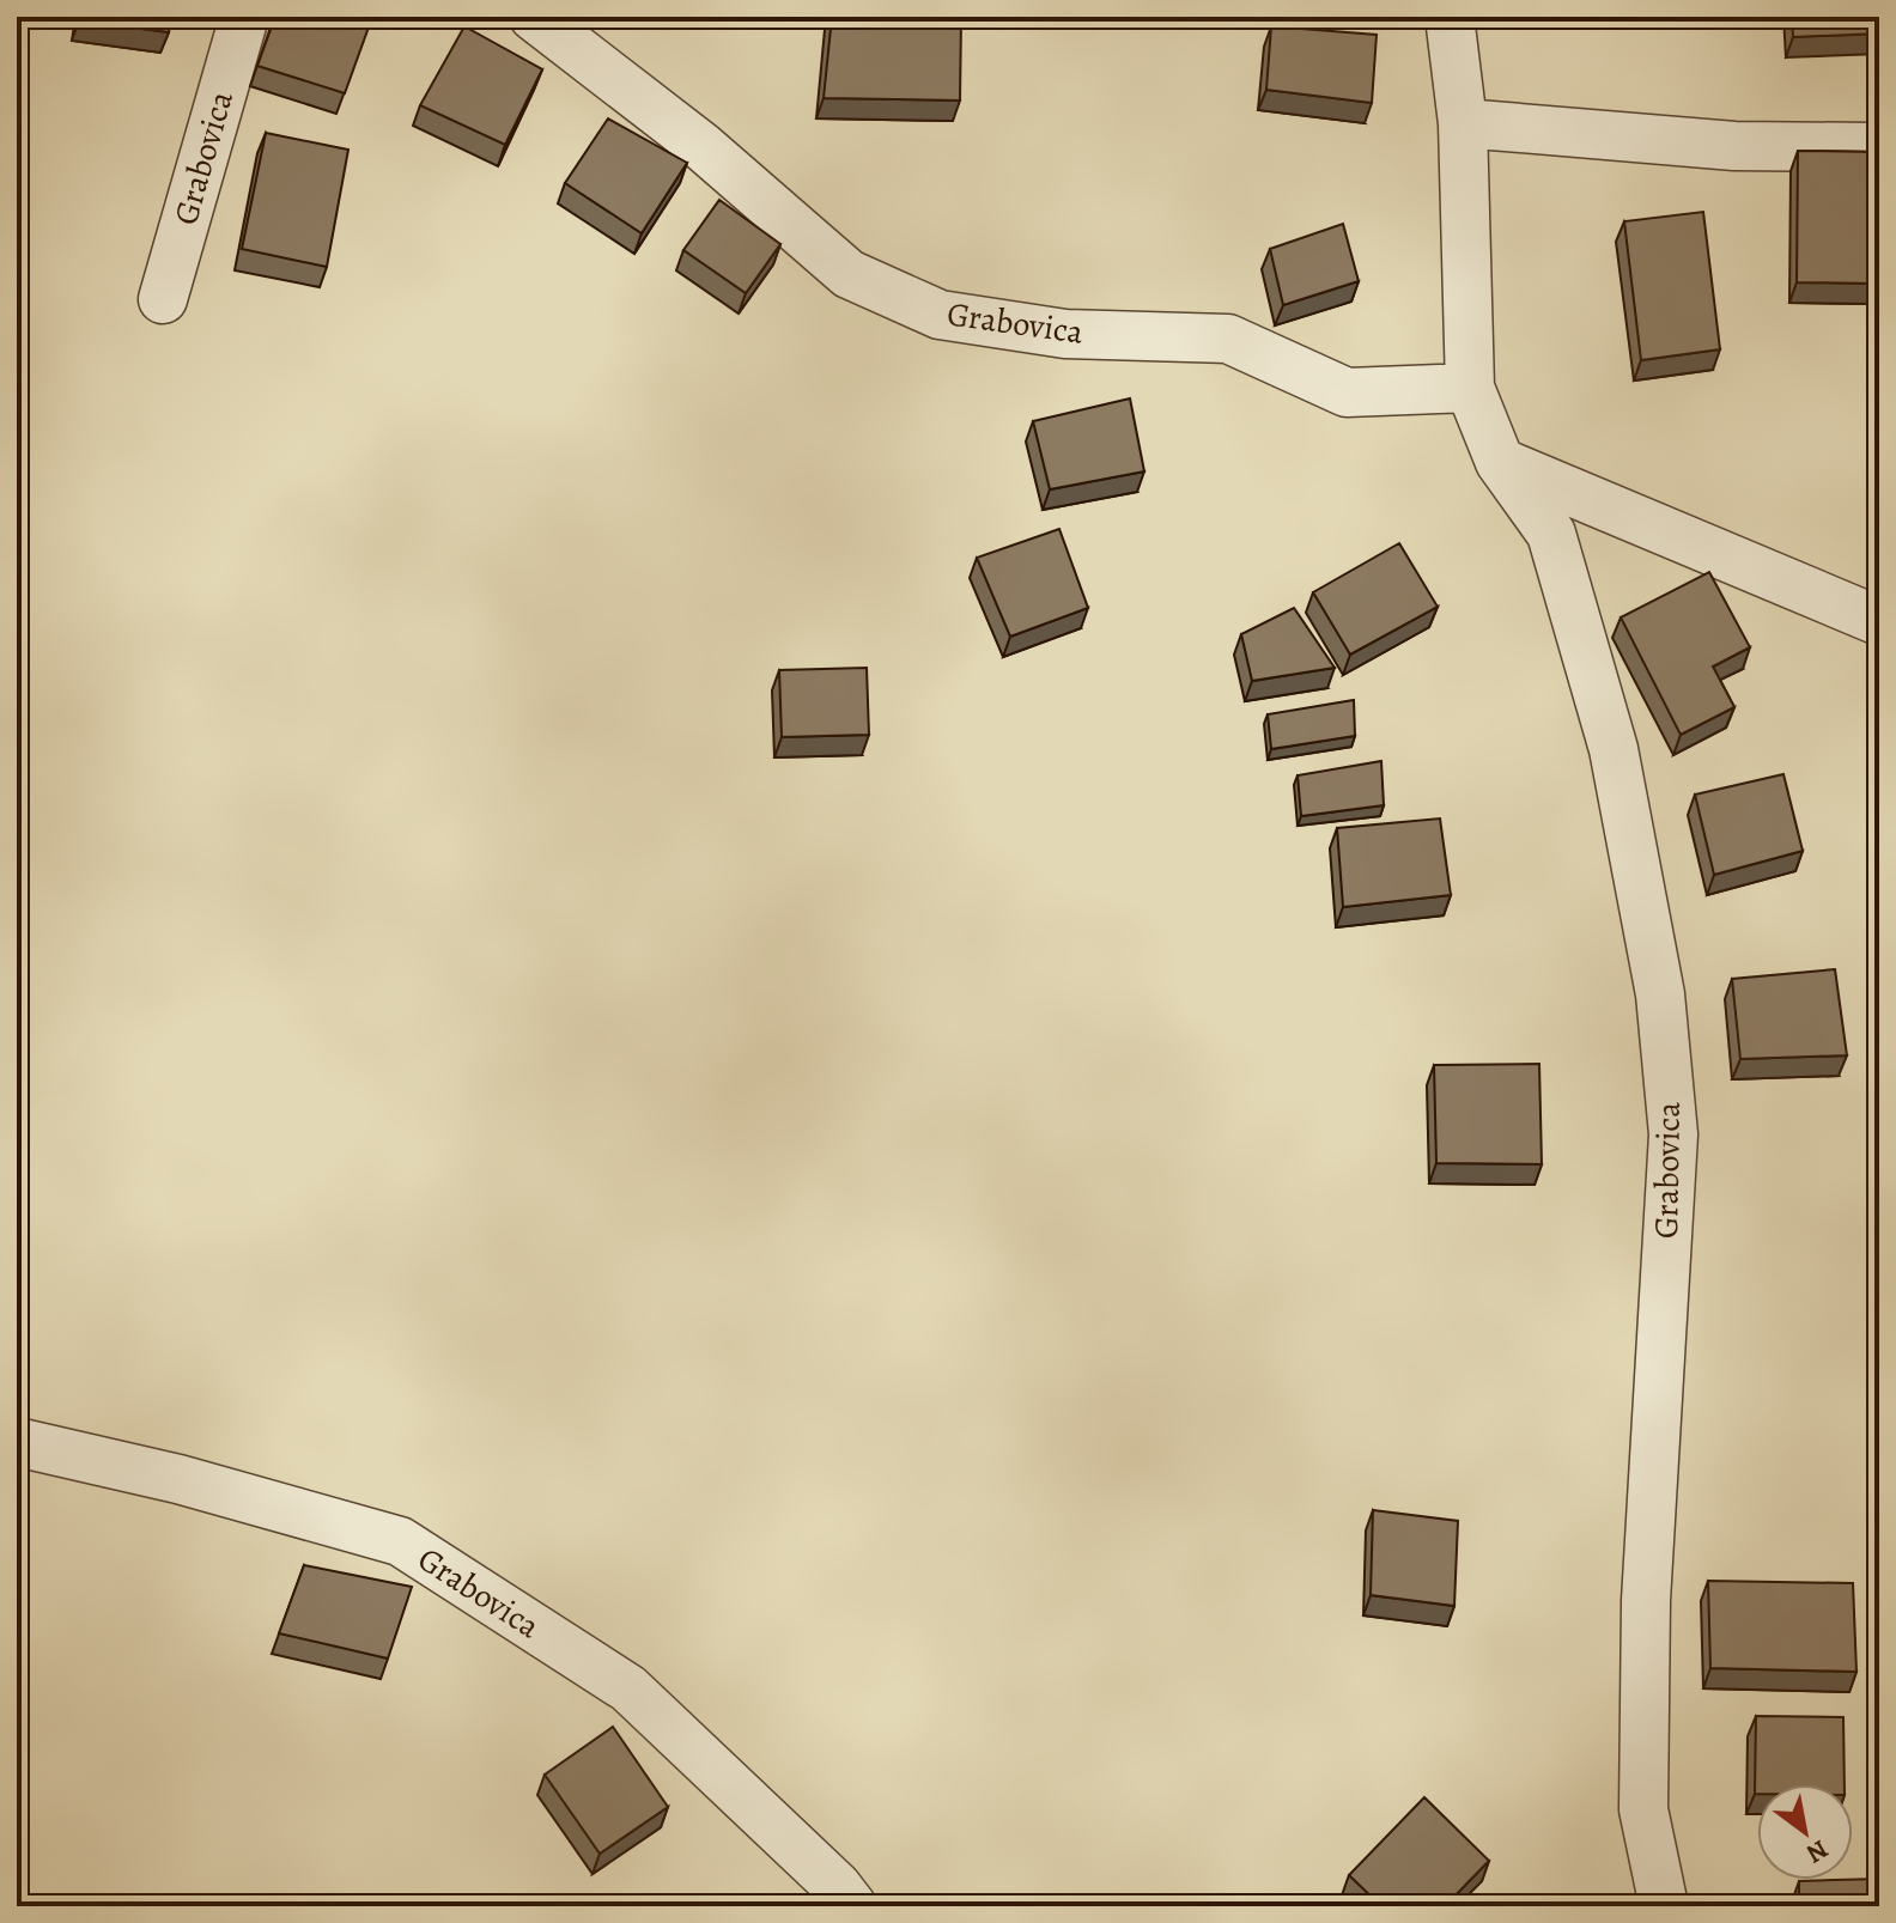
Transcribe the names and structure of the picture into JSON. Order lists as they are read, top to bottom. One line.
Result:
{"streets":{"street":["Grabovica"]},"north":"bottom right"}
